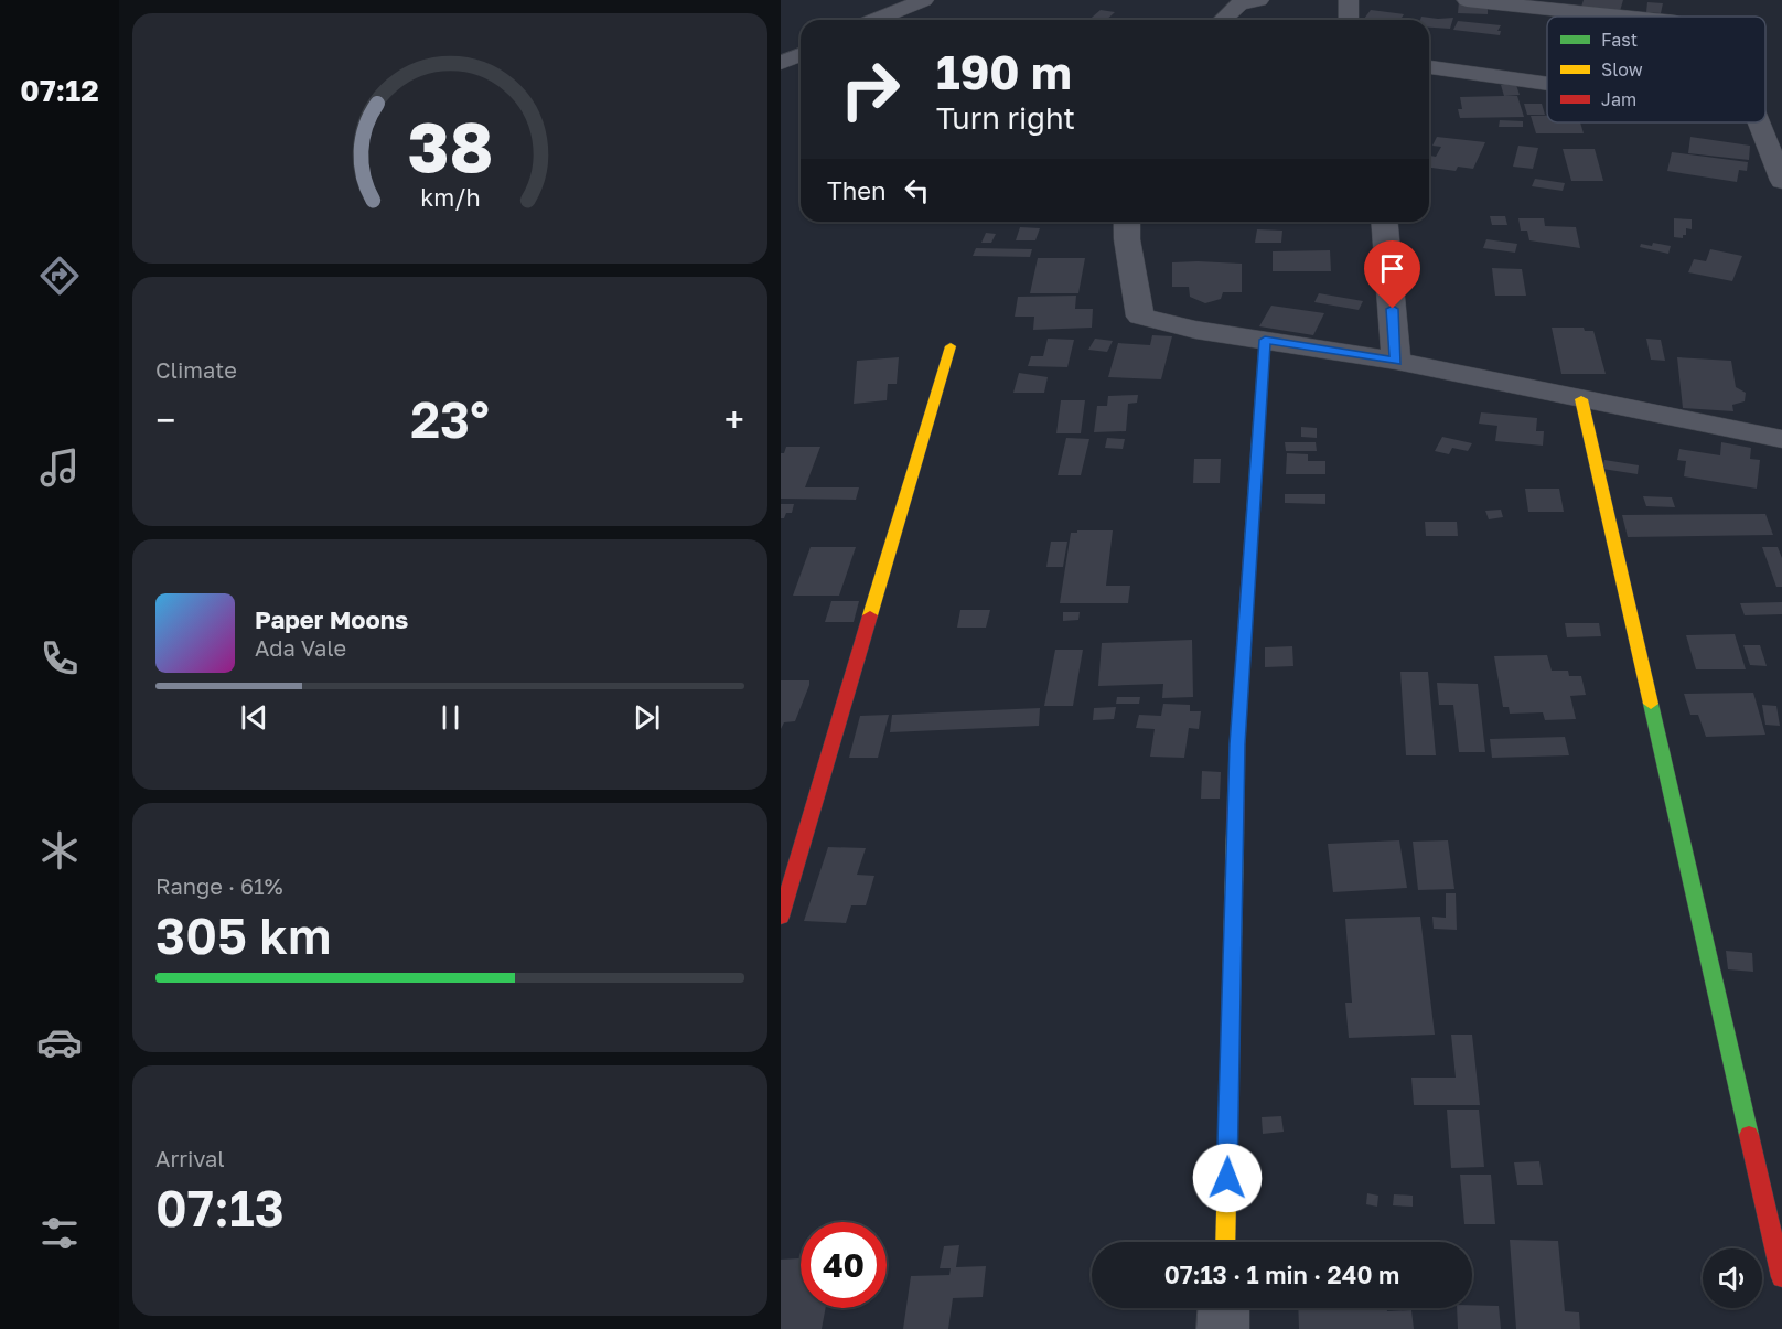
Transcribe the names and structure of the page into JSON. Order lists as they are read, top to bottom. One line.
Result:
{"legend":["Fast","Slow","Jam"],"page":{"tabs":"07:12","turn":["190 m","Turn right"],"then":"Then","tile":["Climate",["Range · 61%","305 km"],["Arrival","07:13"]],"heat":["−","23°","+"],"song":["Paper Moons","Ada Vale"],"limit":"40","trip":"07:13 · 1 min · 240 m","gauge":["38","km/h"]}}
